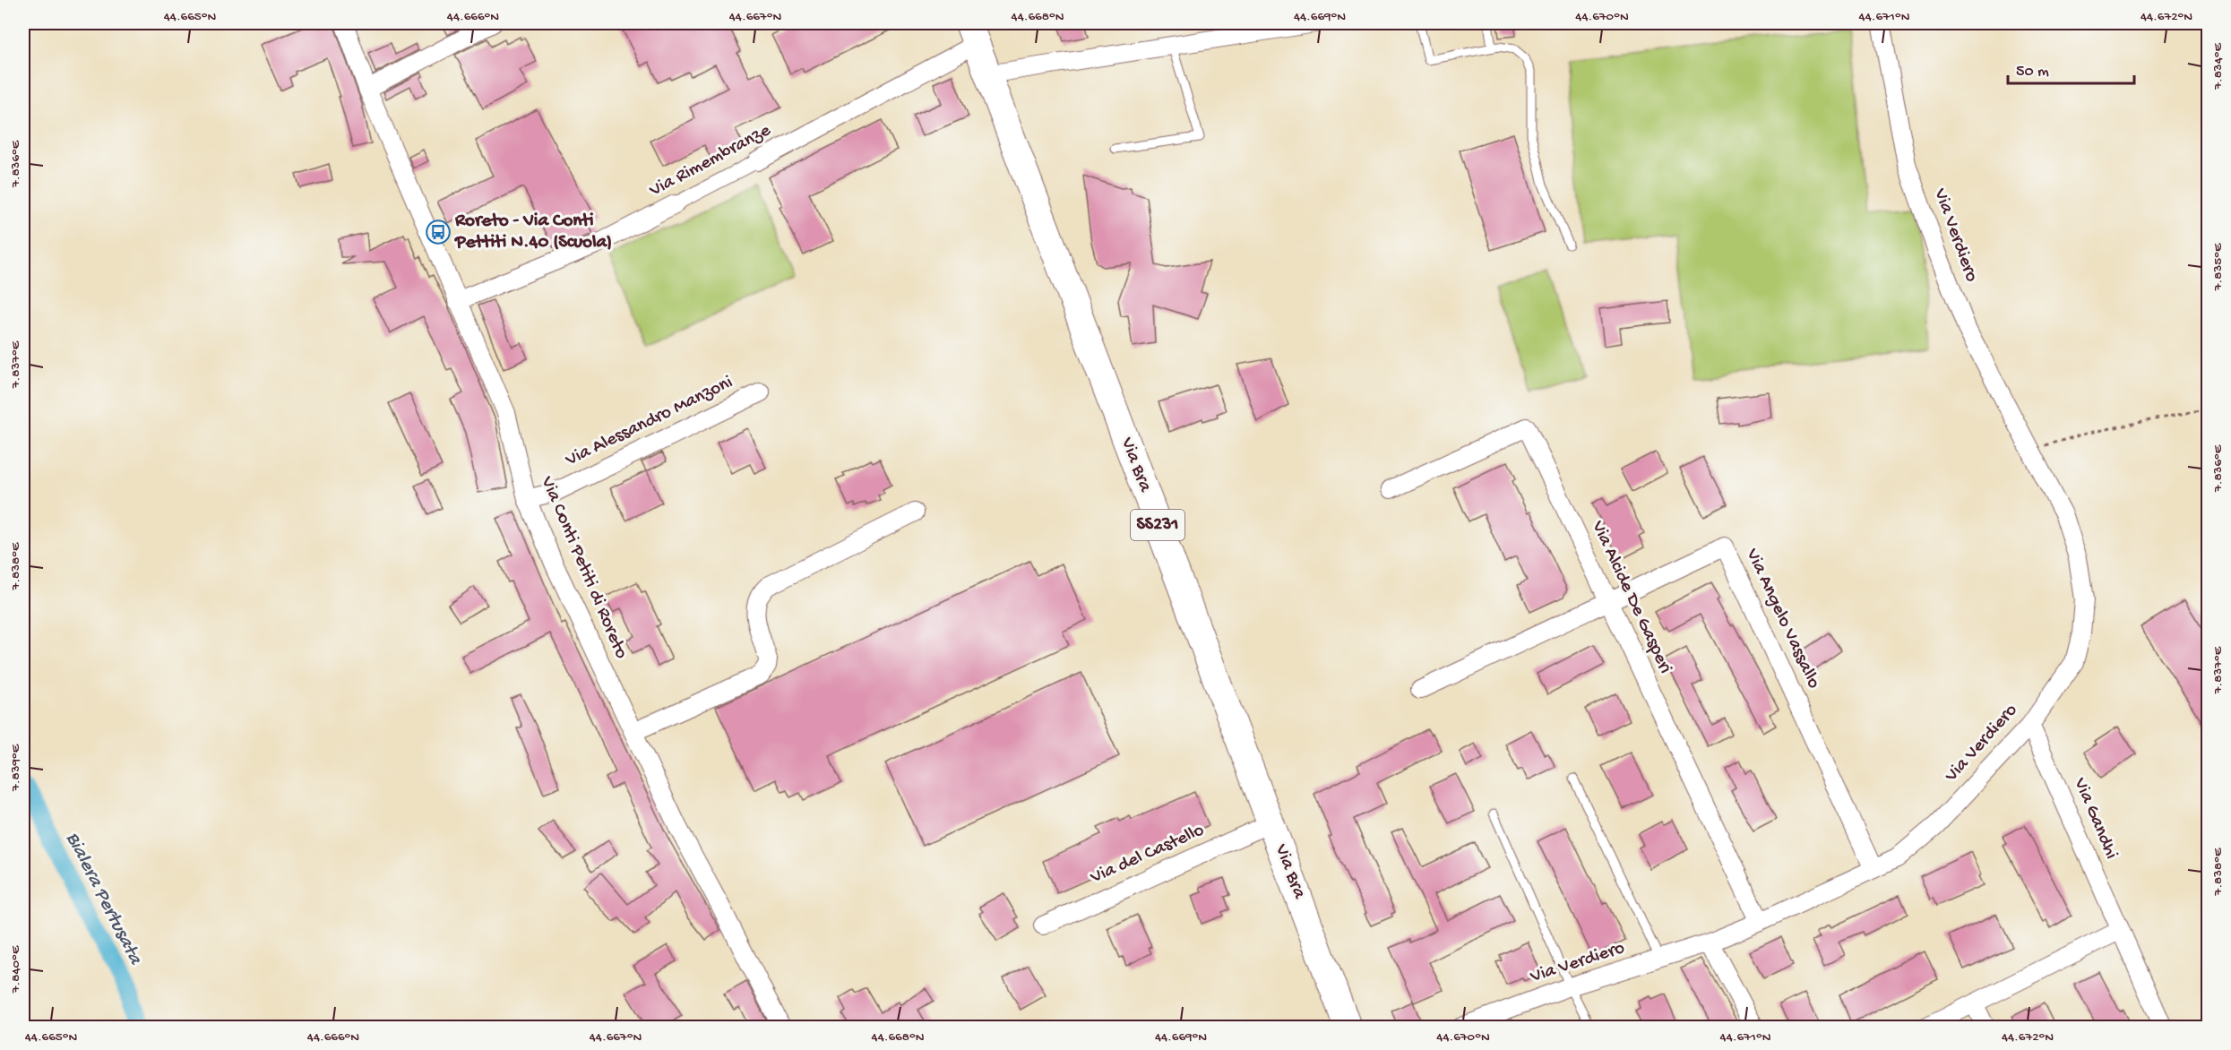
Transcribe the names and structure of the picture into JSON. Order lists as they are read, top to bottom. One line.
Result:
{"streets":{"main road":["Via Bra","SS231"],"street":["Via Rimembranze","Via Verdiero","Via Alessandro Manzoni","Via Conti Petiti di Roreto","Via Alcide De Gasperi","Via Angelo Vassallo","Via Gandhi","Via del Castello"]},"crossings":[["Via Rimembranze","Via Bra"],["Via Rimembranze","Via Conti Petiti di Roreto"],["Via Verdiero","Via Alcide De Gasperi"],["Via Verdiero","Via Angelo Vassallo"],["Via Verdiero","Via Gandhi"],["Via Alessandro Manzoni","Via Conti Petiti di Roreto"],["Via Bra","Via del Castello"],["Via Alcide De Gasperi","Via Angelo Vassallo"]],"water":["Bialera Pertusata"],"places":{"bus stop":["Roreto - Via Conti Pettiti N.40 (Scuola)"]},"scale_bar":"50 m","coordinates":["44.665°N","44.666°N","44.667°N","44.668°N","44.669°N","44.670°N","44.671°N","44.672°N","7.834°E","7.836°E","7.835°E","7.837°E","7.838°E","7.839°E","7.840°E"]}
